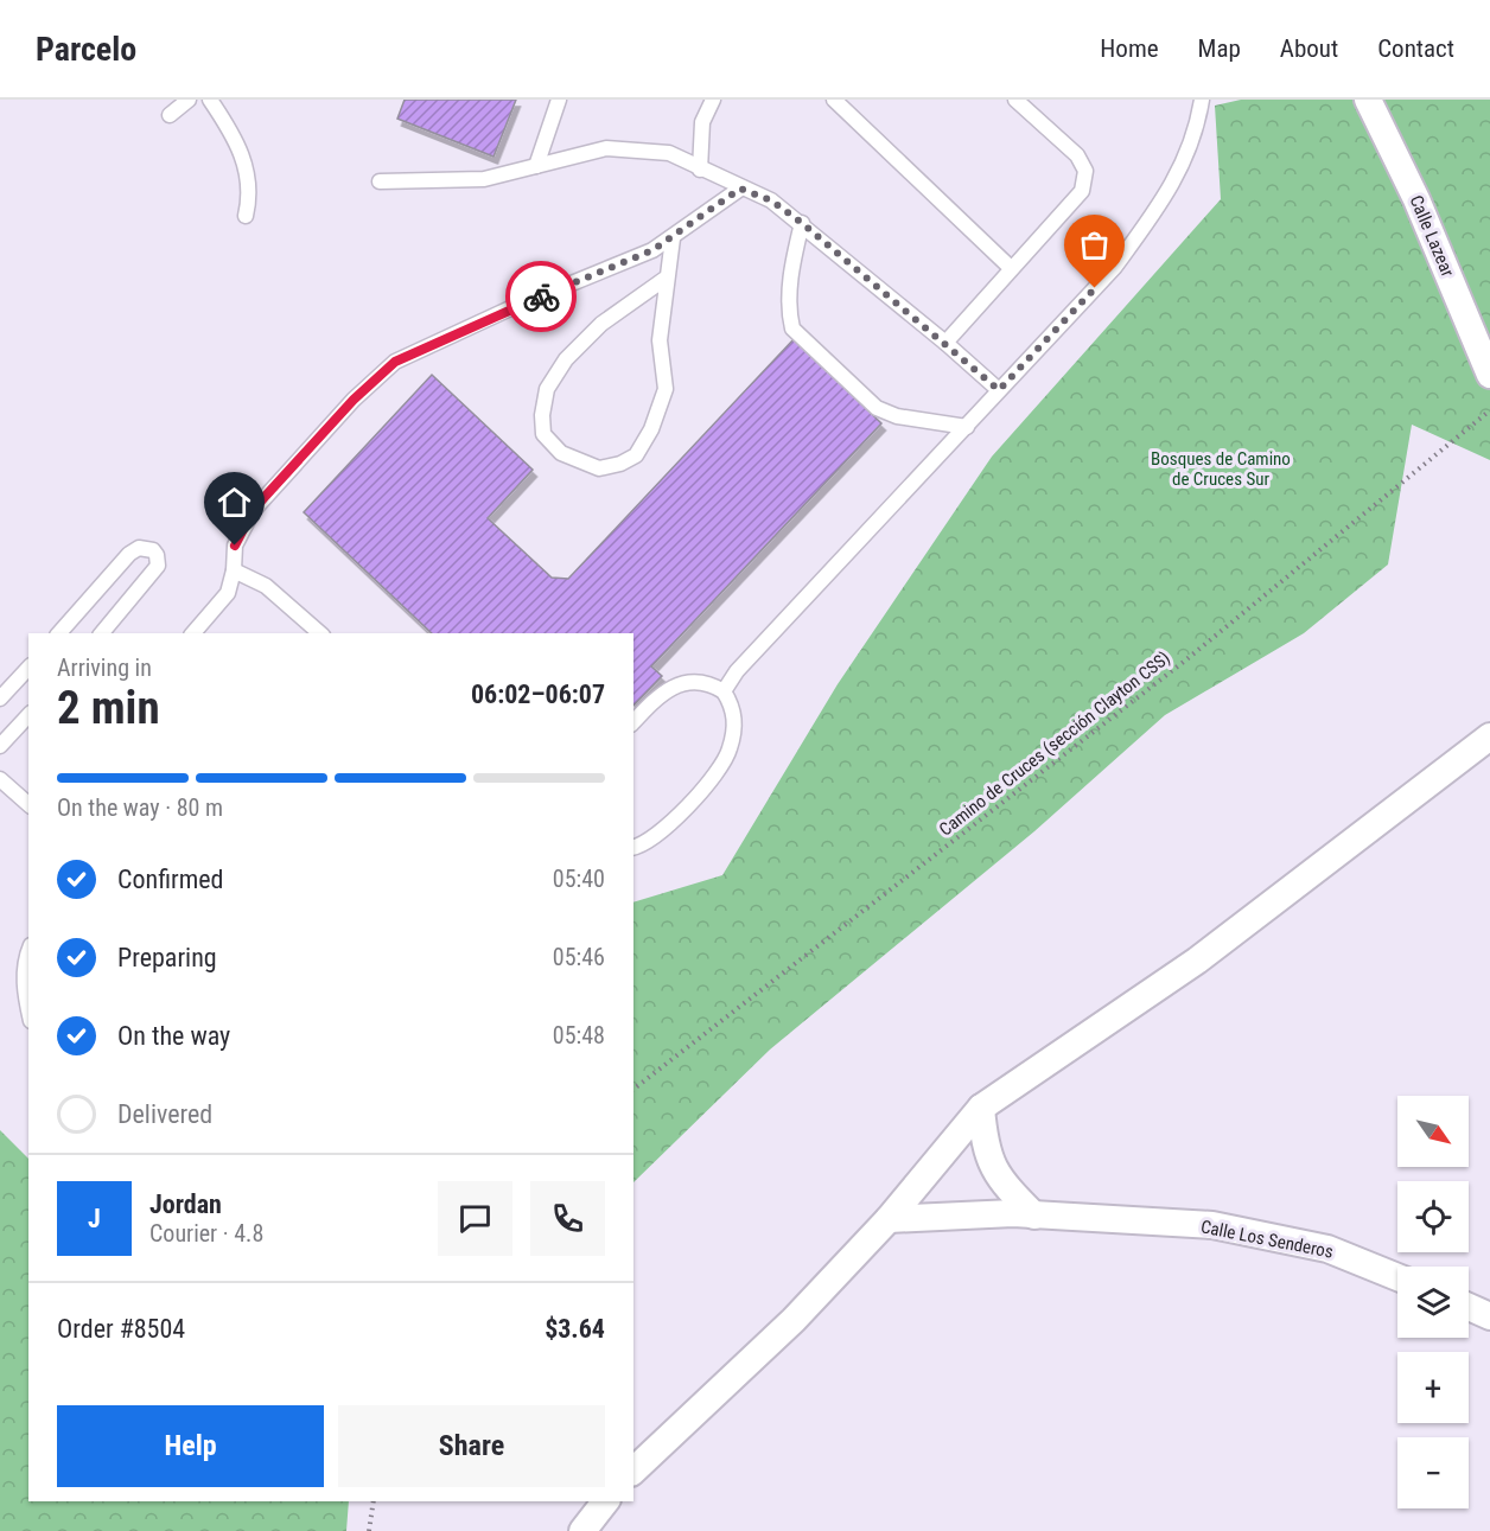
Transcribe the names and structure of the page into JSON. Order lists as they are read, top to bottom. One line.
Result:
{"streets":{"street":["Calle Lazear","Calle Los Senderos"],"path":["Camino de Cruces (sección Clayton CSS)"]},"parks":["Bosques de Camino de Cruces Sur"],"north":"bottom right","page":{"header":"Parcelo","nav":["Home","Map","About","Contact"],"heading":["2 min","Arriving in","06:02–06:07"],"panel":["Jordan","Courier · 4.8","Order #8504","$3.64"],"bar":"On the way · 80 m","list":[["Confirmed","05:40"],["Preparing","05:46"],["On the way","05:48"],"Delivered"],"map_buttons":["+","−"],"round":"J","buttons":["Help","Share"]}}
